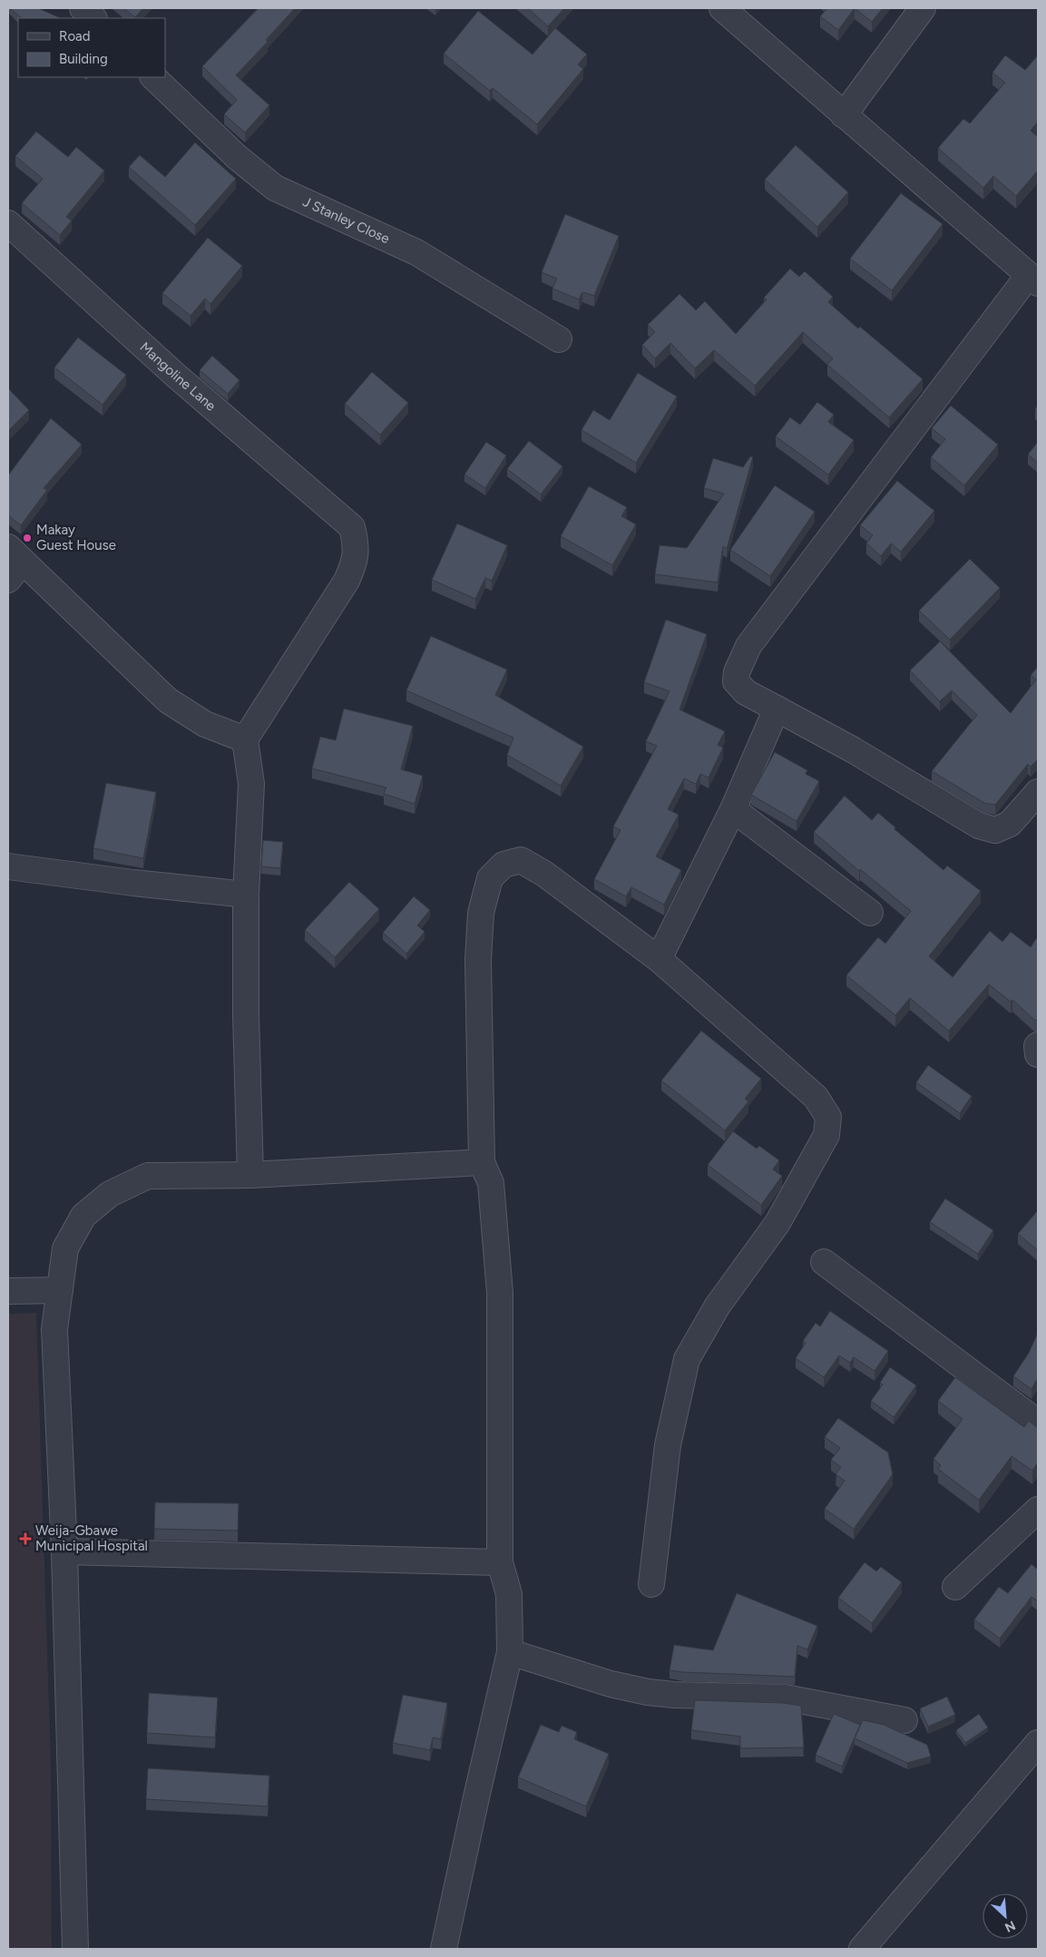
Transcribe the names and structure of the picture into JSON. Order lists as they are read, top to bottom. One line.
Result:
{"streets":{"street":["J Stanley Close","Mangoline Lane"]},"places":{"other":["Makay Guest House"],"health":["Weija-Gbawe Municipal Hospital"]},"legend":["Road","Building"],"north":"bottom right"}
